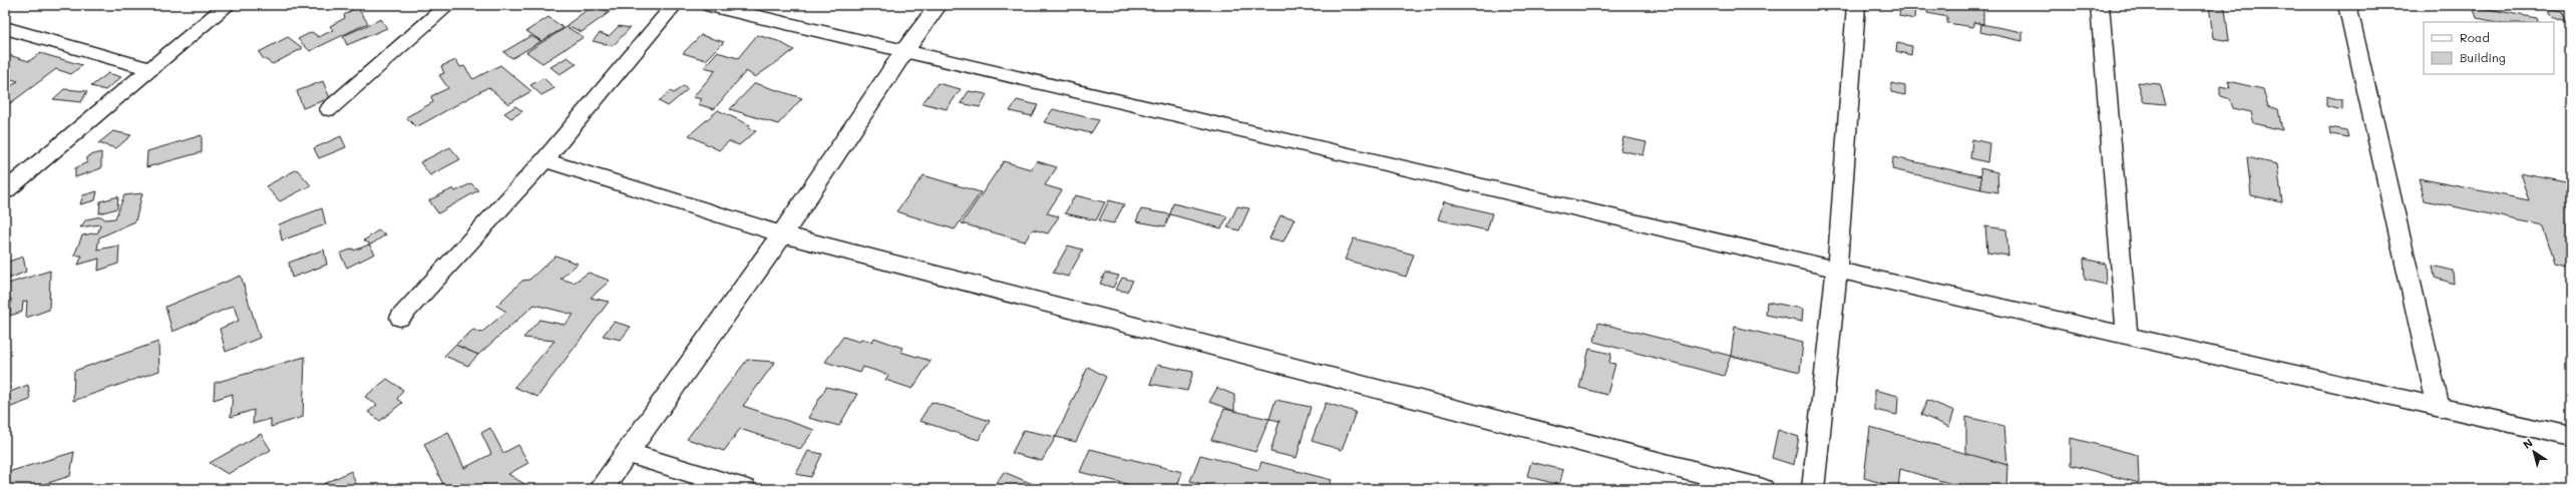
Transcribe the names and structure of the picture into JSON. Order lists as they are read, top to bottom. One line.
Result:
{"legend":["Road","Building"],"north":"top left"}
